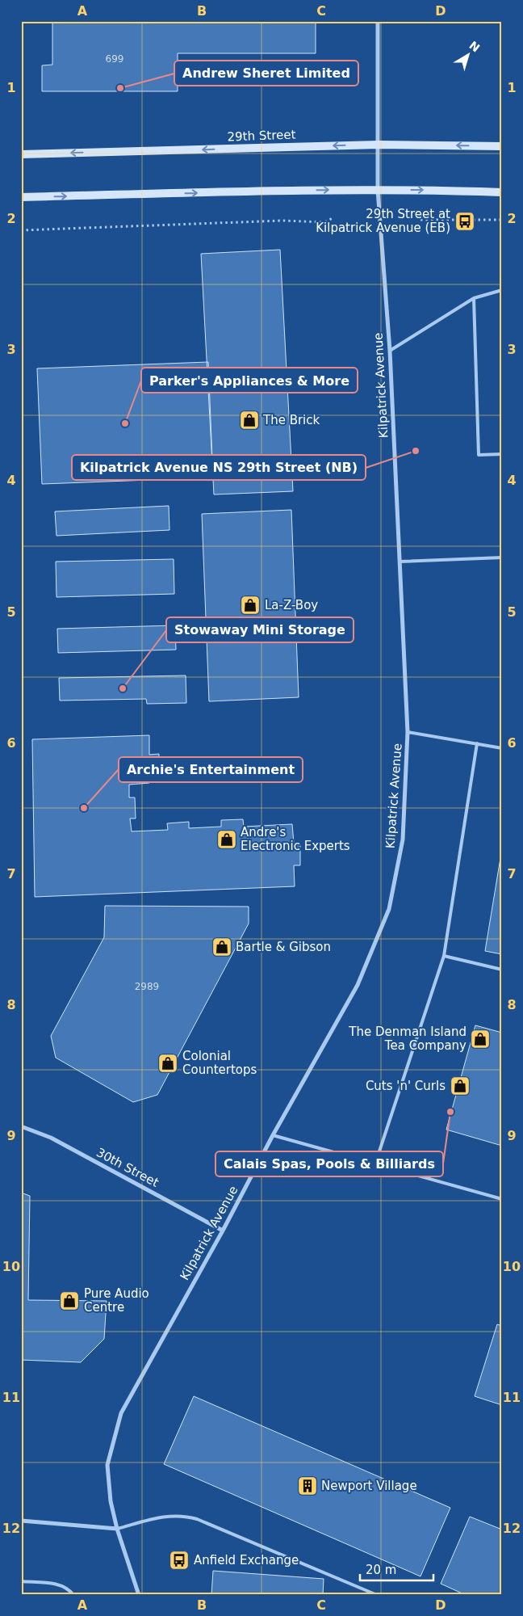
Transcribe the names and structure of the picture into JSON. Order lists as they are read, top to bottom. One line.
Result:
{"streets":{"main road":["29th Street"],"street":["Kilpatrick Avenue","30th Street"]},"crossings":[["29th Street","Kilpatrick Avenue"],["Kilpatrick Avenue","30th Street"]],"places":{"other":["Andrew Sheret Limited","Parker's Appliances & More","Kilpatrick Avenue NS 29th Street (NB)","Stowaway Mini Storage","Archie's Entertainment","Calais Spas, Pools & Billiards"],"bus stop":["29th Street at Kilpatrick Avenue (EB)","Anfield Exchange"],"shop":["The Brick","La-Z-Boy","Andre's Electronic Experts","Bartle & Gibson","The Denman Island Tea Company","Colonial Countertops","Cuts 'n' Curls","Pure Audio Centre"],"building":["Newport Village"]},"house_numbers":["699","2989"],"scale_bar":"20 m","north":"top right","grid":{"columns":["A","B","C","D"],"rows":["1","2","3","4","5","6","7","8","9","10","11","12"]}}
